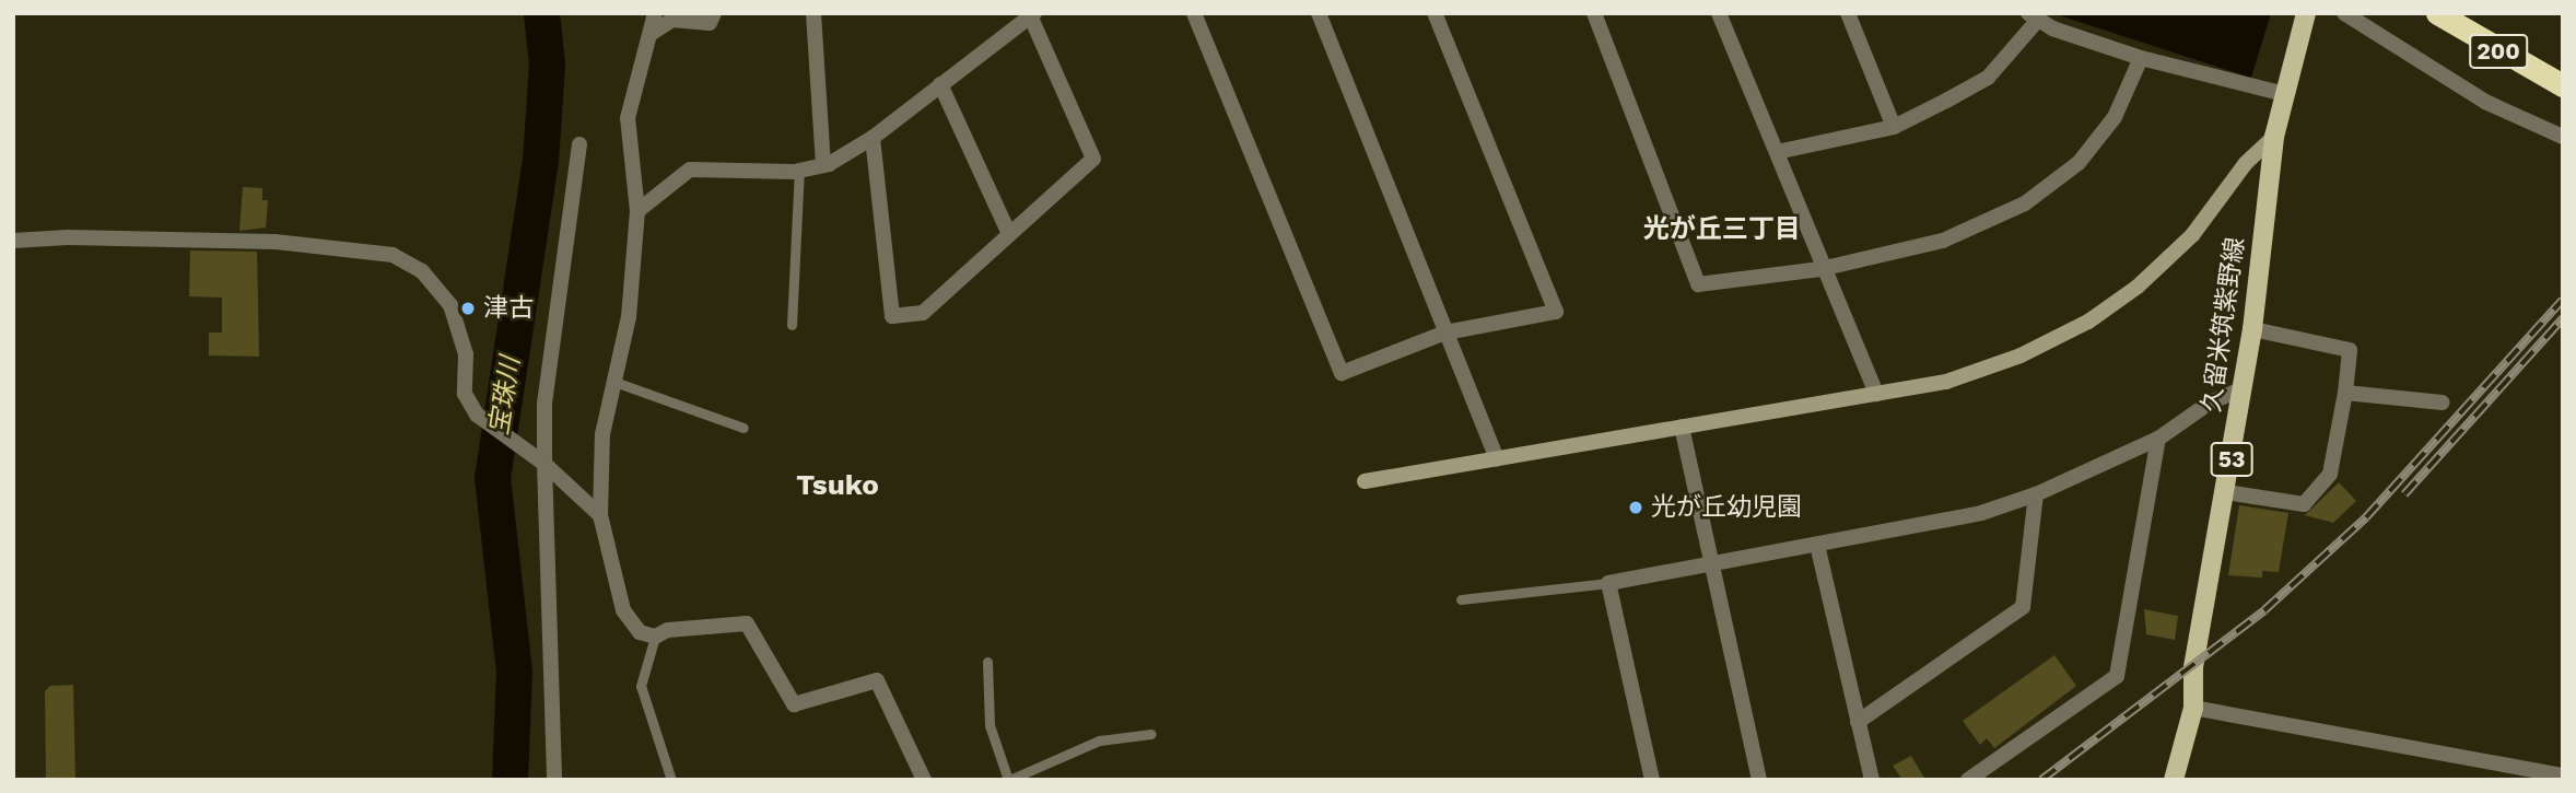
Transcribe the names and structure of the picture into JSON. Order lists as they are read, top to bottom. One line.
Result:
{"streets":{"highway":["200"],"main road":["久留米筑紫野線","53"]},"districts":["光が丘三丁目","Tsuko"],"water":["宝珠川"],"places":["津古","光が丘幼児園"]}
